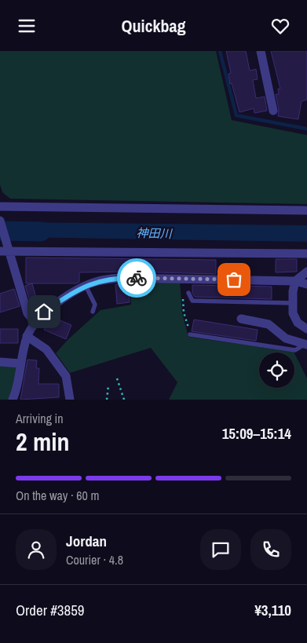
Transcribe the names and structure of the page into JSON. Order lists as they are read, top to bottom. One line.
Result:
{"water":["神田川"],"page":{"header":"Quickbag","heading":["2 min","Arriving in","15:09–15:14"],"panel":["Jordan","Courier · 4.8","Order #3859","¥3,110"],"bar":"On the way · 60 m"}}
